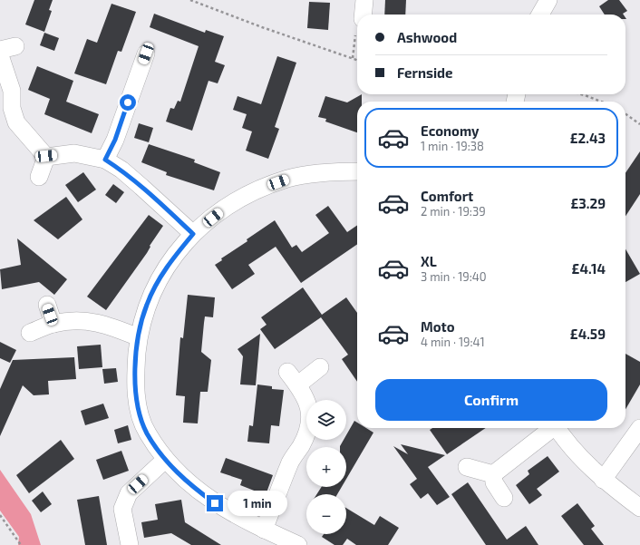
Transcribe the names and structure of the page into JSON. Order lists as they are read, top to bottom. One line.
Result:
{"page":{"banner":["Ashwood","Fernside"],"list":[{"name":"Economy","note":"1 min · 19:38","value":"£2.43"},{"name":"Comfort","note":"2 min · 19:39","value":"£3.29"},{"name":"XL","note":"3 min · 19:40","value":"£4.14"},{"name":"Moto","note":"4 min · 19:41","value":"£4.59"}],"buttons":"Confirm","map_buttons":["+","−"],"bubble":"1 min"}}
